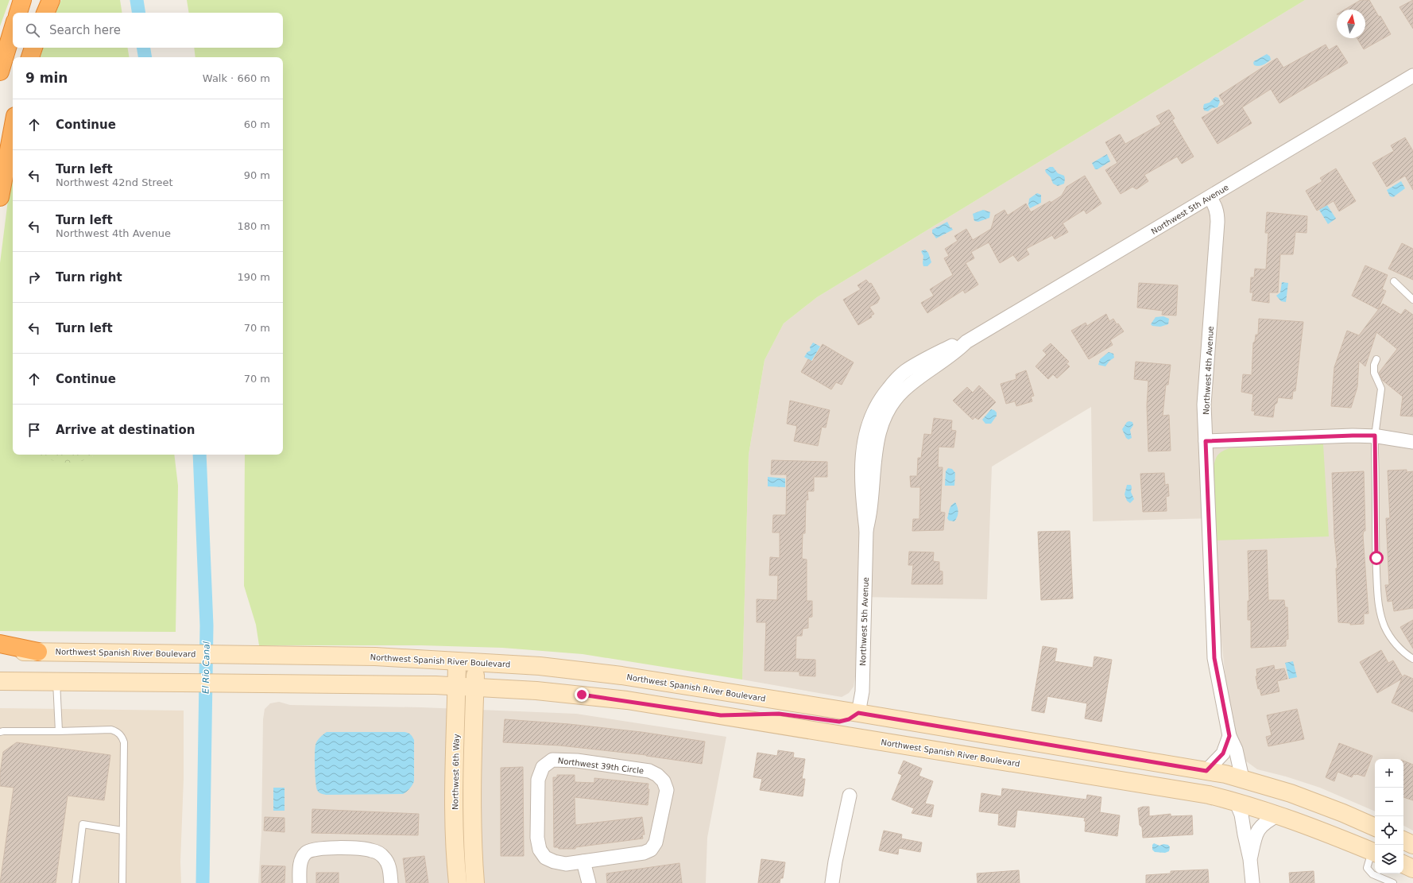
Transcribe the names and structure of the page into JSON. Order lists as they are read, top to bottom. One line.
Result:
{"streets":{"main road":["Northwest Spanish River Boulevard","Northwest 6th Way"],"street":["Northwest 5th Avenue","Northwest 4th Avenue","Northwest 39th Circle"]},"crossings":[["Northwest 5th Avenue","Northwest 4th Avenue"],["Northwest 5th Avenue","Northwest Spanish River Boulevard"],["Northwest 4th Avenue","Northwest Spanish River Boulevard"],["Northwest Spanish River Boulevard","Northwest 6th Way"]],"water":["El Rio Canal"],"north":"top","page":{"search":"Search here","heading":["9 min","Walk · 660 m"],"list":[["Continue","60 m"],["Turn left","Northwest 42nd Street","90 m"],["Turn left","Northwest 4th Avenue","180 m"],["Turn right","190 m"],["Turn left","70 m"],["Continue","70 m"],"Arrive at destination"],"map_buttons":["+","−"]}}
